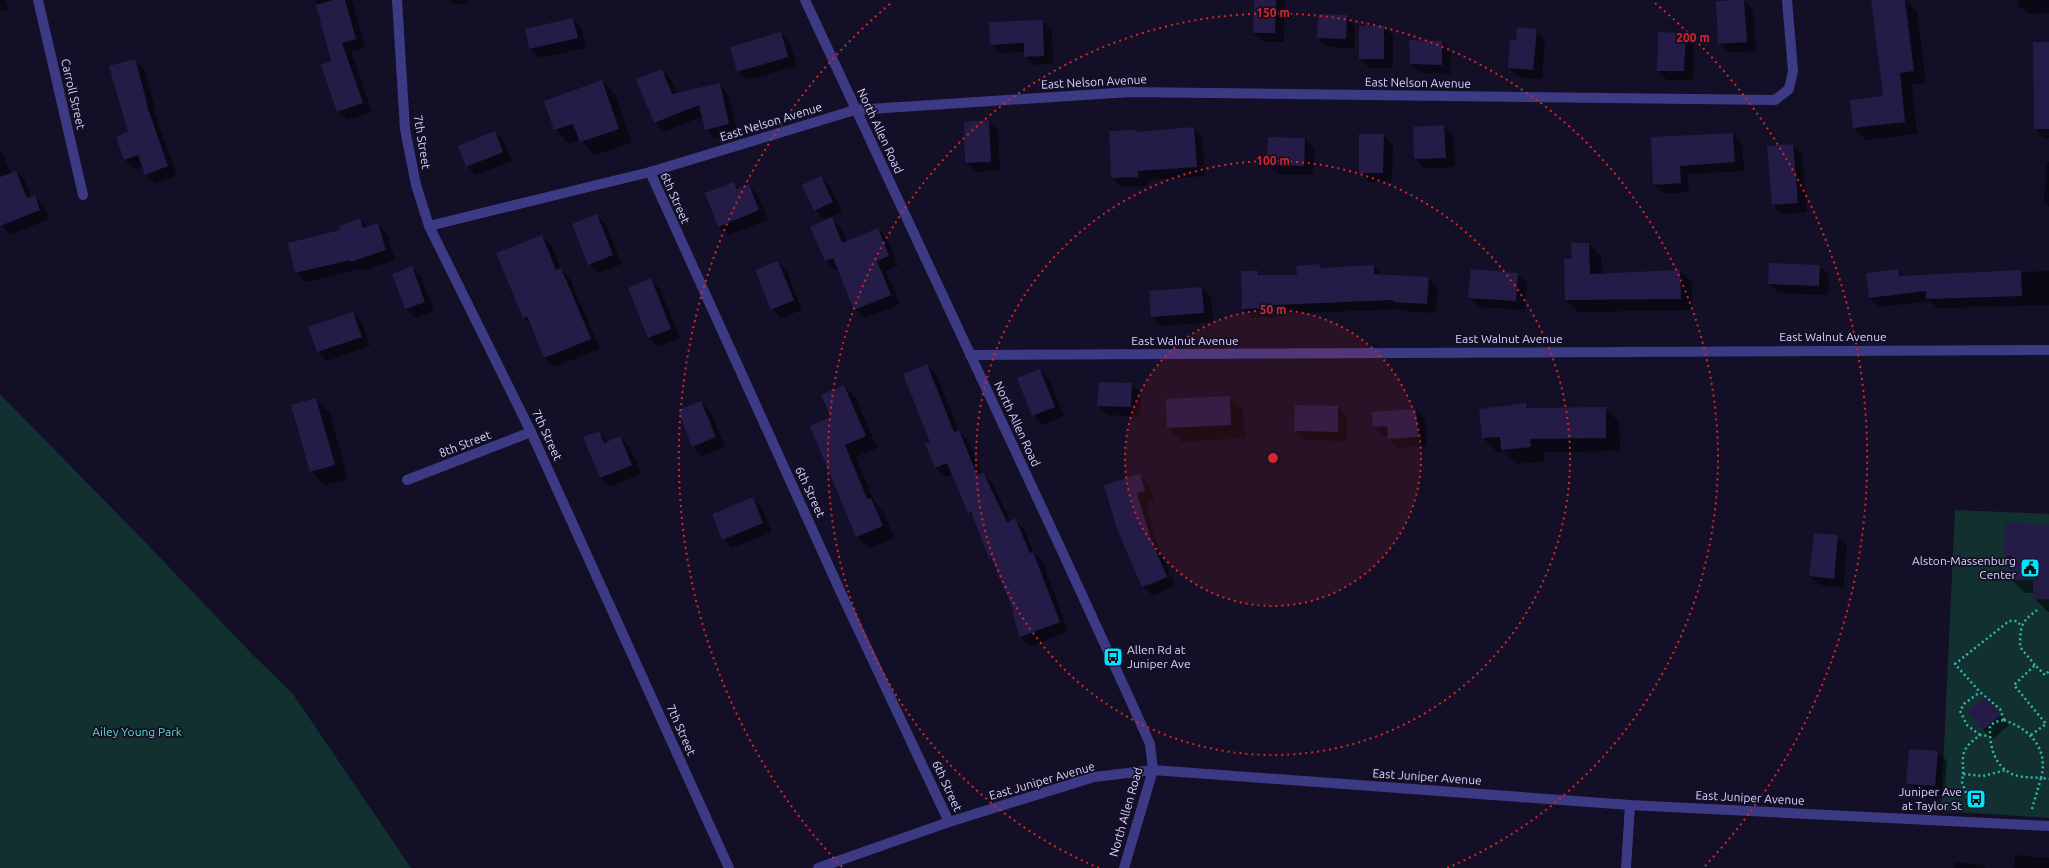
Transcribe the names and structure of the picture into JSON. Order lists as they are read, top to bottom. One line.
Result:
{"streets":{"street":["East Nelson Avenue","Carroll Street","North Allen Road","7th Street","6th Street","East Walnut Avenue","8th Street","East Juniper Avenue"]},"crossings":[["East Nelson Avenue","North Allen Road"],["East Nelson Avenue","7th Street"],["East Nelson Avenue","6th Street"],["North Allen Road","East Walnut Avenue"],["North Allen Road","East Juniper Avenue"],["7th Street","8th Street"],["6th Street","East Juniper Avenue"]],"parks":["Ailey Young Park"],"places":{"public building":["Alston-Massenburg Center"],"bus stop":["Allen Rd at Juniper Ave","Juniper Ave at Taylor St"]},"rings":["150 m","200 m","100 m","50 m"]}
